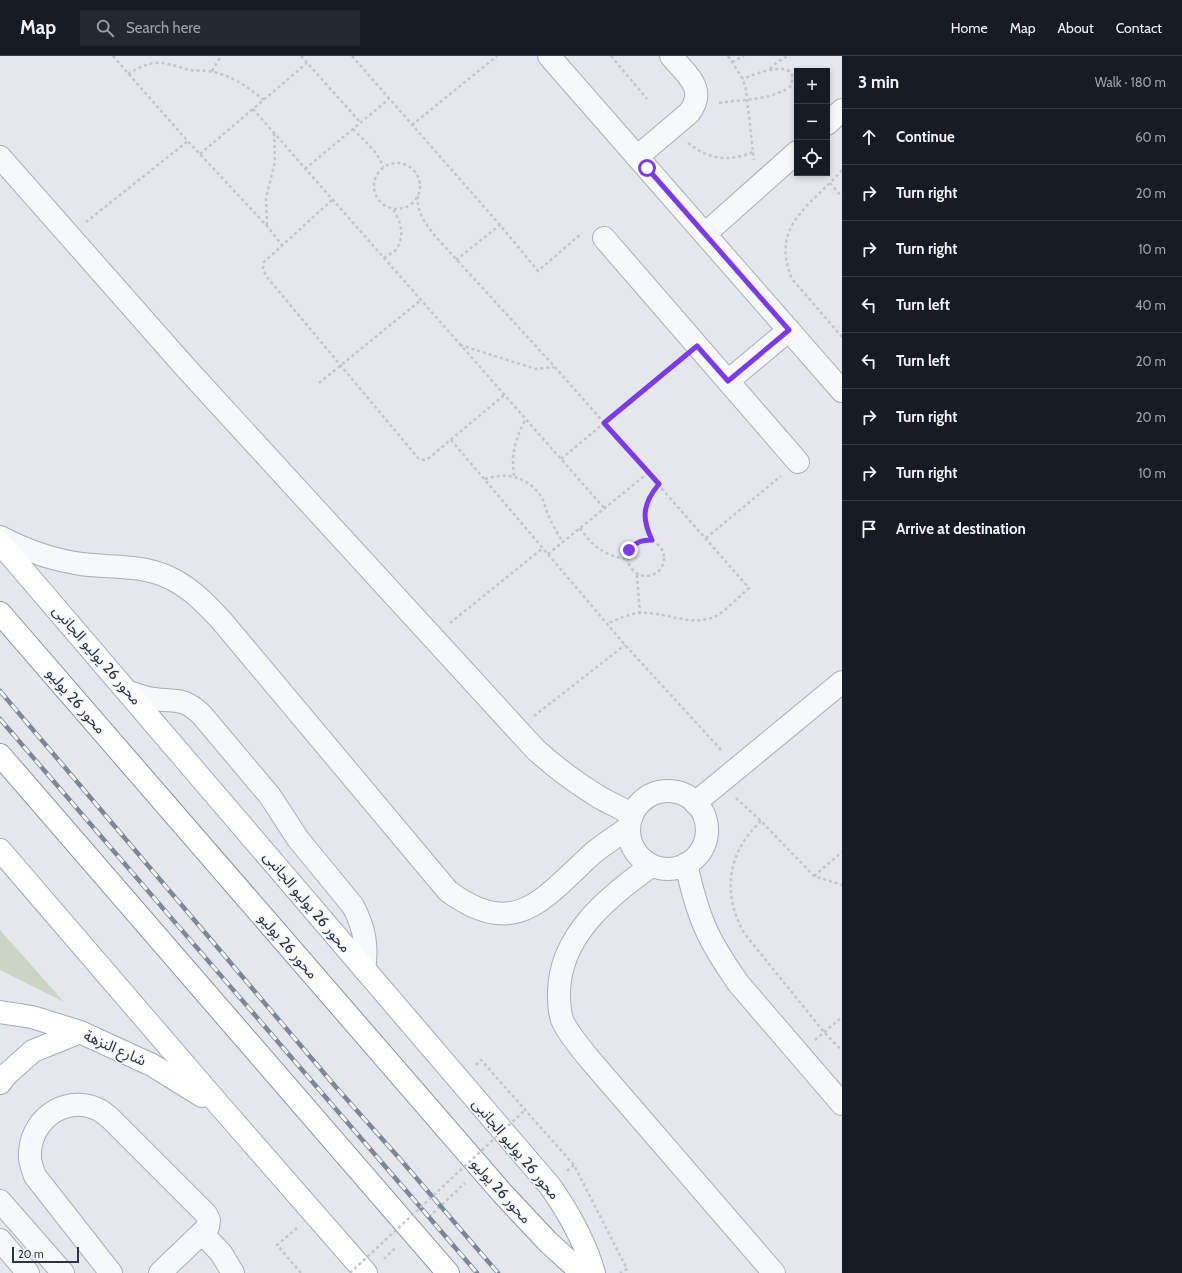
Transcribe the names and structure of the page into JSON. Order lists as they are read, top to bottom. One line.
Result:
{"streets":{"main road":["محور 26 يوليو الجانبى","محور 26 يوليو","شارع النزهة"]},"scale_bar":"20 m","page":{"header":"Map","search":"Search here","nav":["Home","Map","About","Contact"],"heading":["3 min","Walk · 180 m"],"map_buttons":["+","−"],"list":[["Continue","60 m"],["Turn right","20 m"],["Turn right","10 m"],["Turn left","40 m"],["Turn left","20 m"],["Turn right","20 m"],["Turn right","10 m"],"Arrive at destination"],"scale":"20 m"}}
